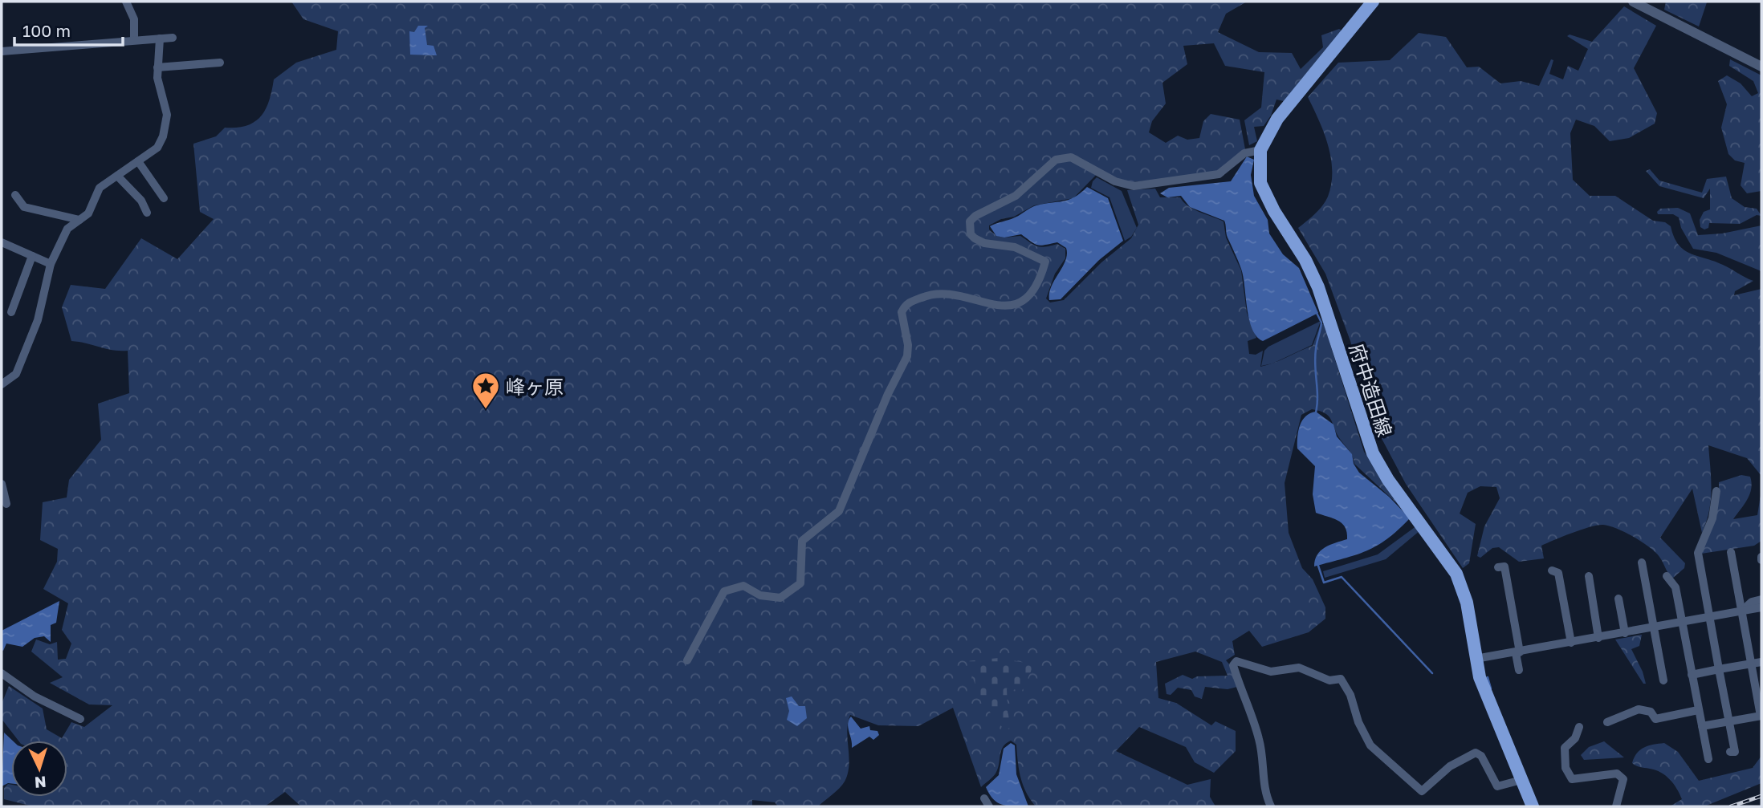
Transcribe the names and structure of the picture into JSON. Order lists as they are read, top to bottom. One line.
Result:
{"streets":{"main road":["府中造田線"]},"places":{"place":["峰ヶ原"]},"scale_bar":"100 m","north":"bottom"}
